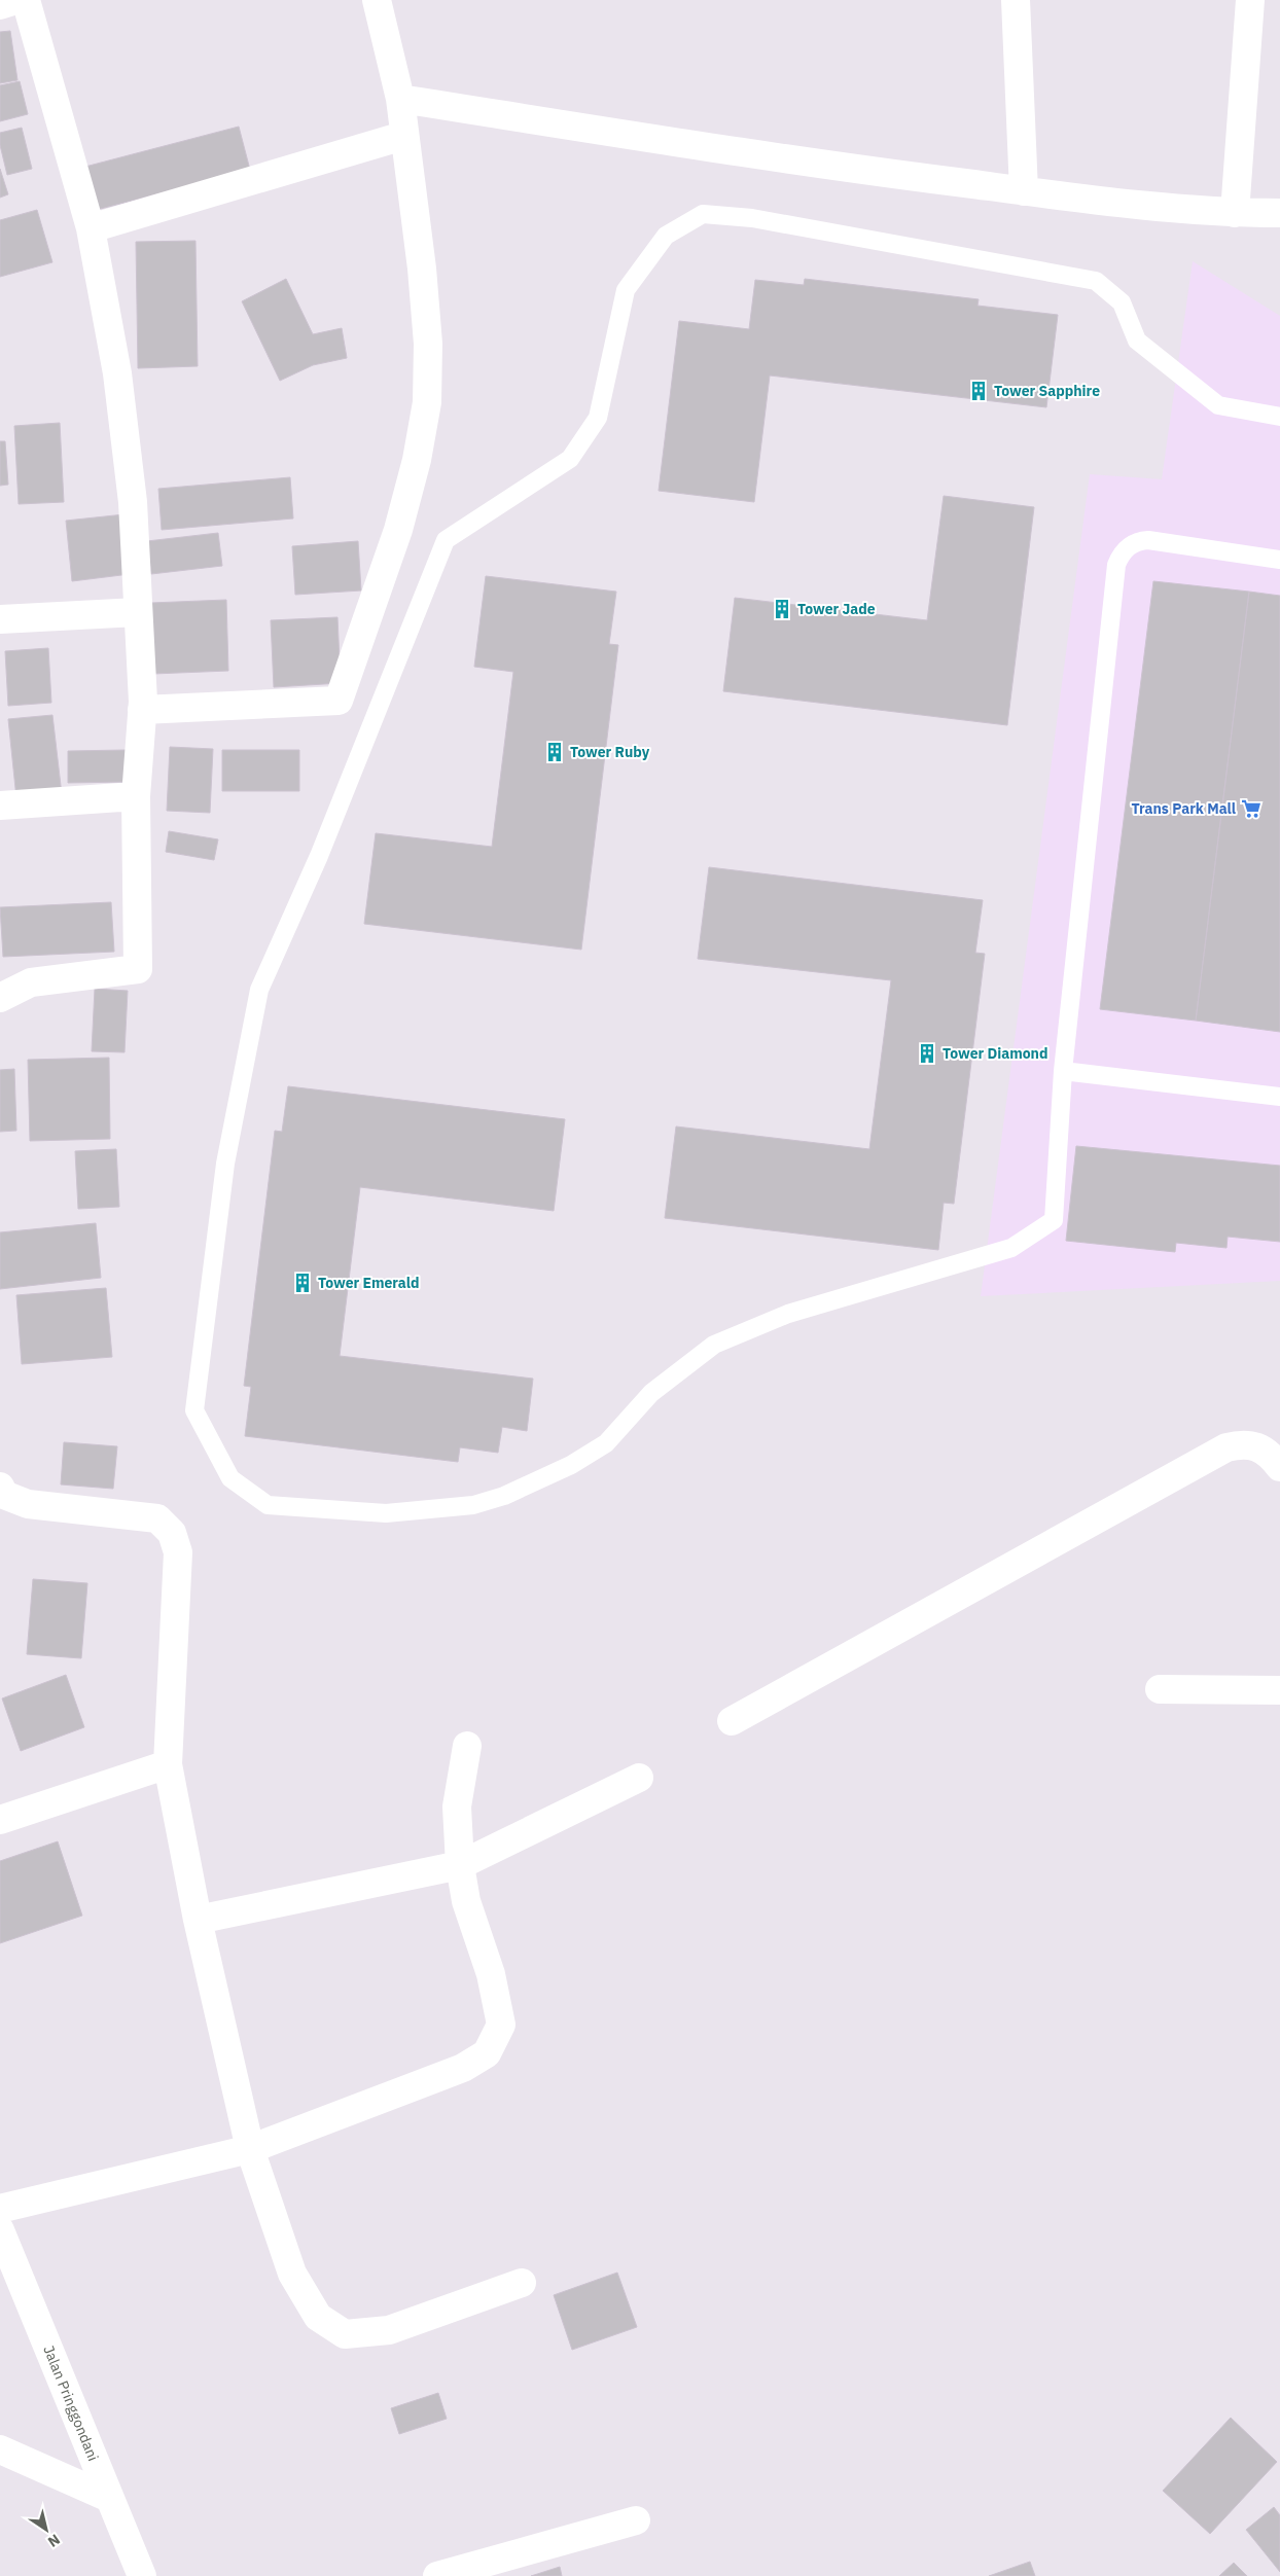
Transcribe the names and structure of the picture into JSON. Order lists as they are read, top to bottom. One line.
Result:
{"streets":{"street":["Jalan Pringgondani"]},"places":{"building":["Tower Sapphire","Tower Jade","Tower Ruby","Tower Diamond","Tower Emerald"],"supermarket":["Trans Park Mall"]},"north":"bottom right"}
